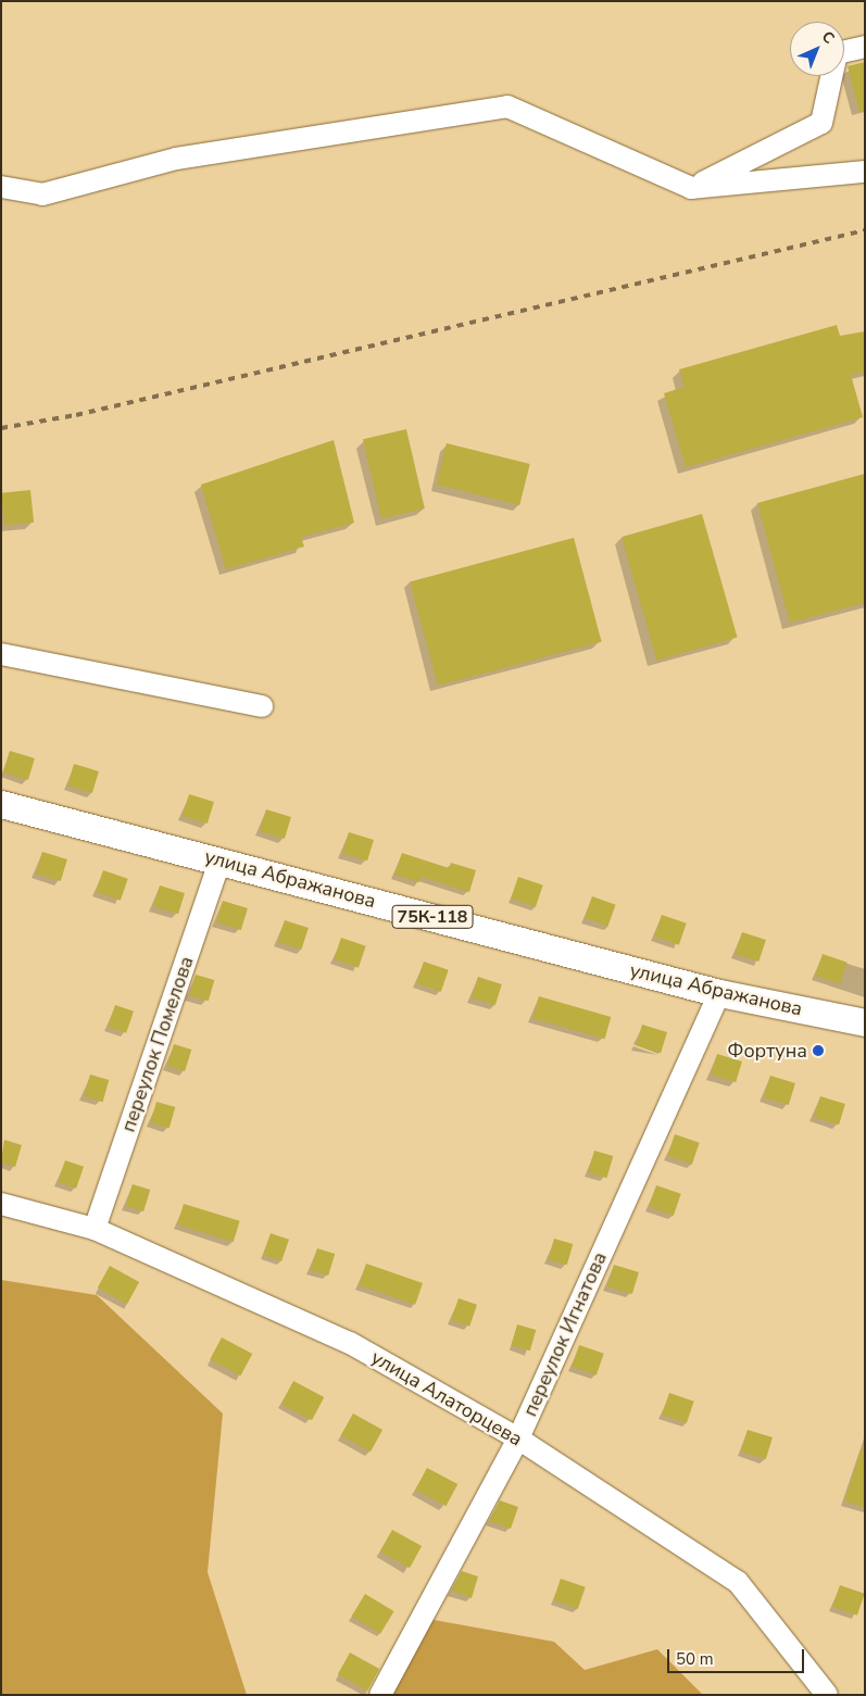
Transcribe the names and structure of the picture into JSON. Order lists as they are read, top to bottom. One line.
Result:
{"streets":{"main road":["улица Абражанова","75К-118"],"street":["переулок Помелова","переулок Игнатова","улица Алаторцева"]},"crossings":[["улица Абражанова","переулок Помелова"],["улица Абражанова","переулок Игнатова"],["переулок Помелова","улица Алаторцева"],["переулок Игнатова","улица Алаторцева"]],"places":["Фортуна"],"scale_bar":"50 m","north":"top right"}
